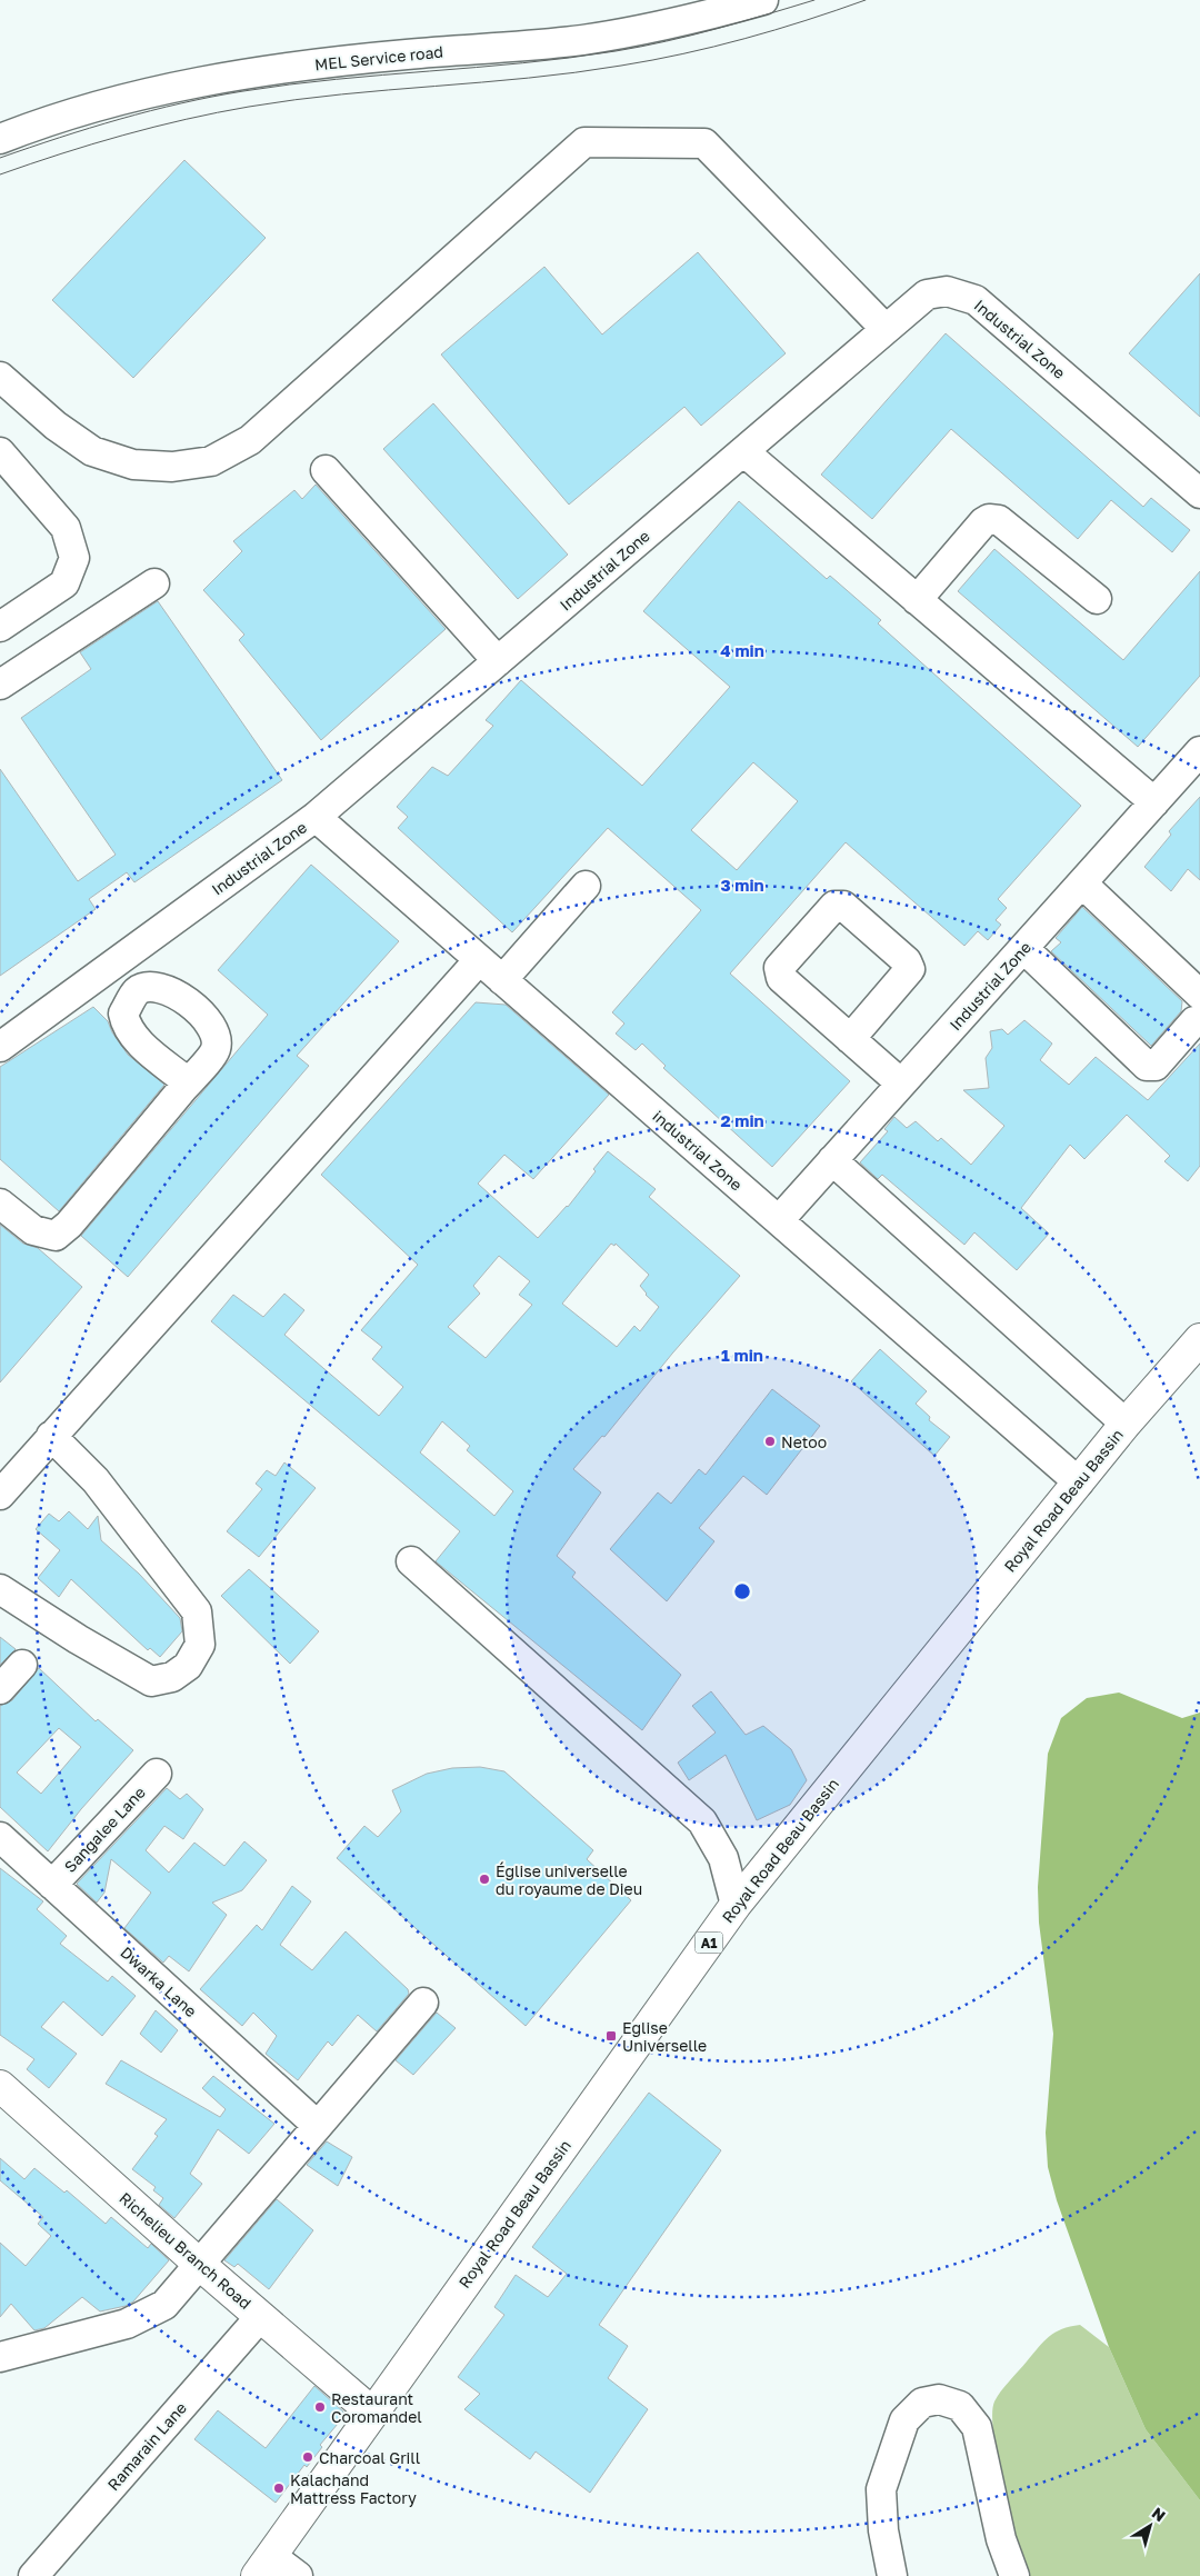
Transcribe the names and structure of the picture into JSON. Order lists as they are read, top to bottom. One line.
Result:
{"streets":{"main road":["Royal Road Beau Bassin","A1","Richelieu Branch Road"],"street":["MEL Service road","Industrial Zone","industrial Zone","Sangalee Lane","Dwarka Lane","Ramarain Lane"]},"crossings":[["Industrial Zone","industrial Zone"],["industrial Zone","Royal Road Beau Bassin"],["Royal Road Beau Bassin","Richelieu Branch Road"],["Sangalee Lane","Dwarka Lane"],["Richelieu Branch Road","Ramarain Lane"]],"places":{"other":["Netoo","Église universelle du royaume de Dieu","Restaurant Coromandel","Charcoal Grill","Kalachand Mattress Factory"],"transit":["Eglise Universelle"]},"north":"top right","rings":["4 min","3 min","2 min","1 min"]}
